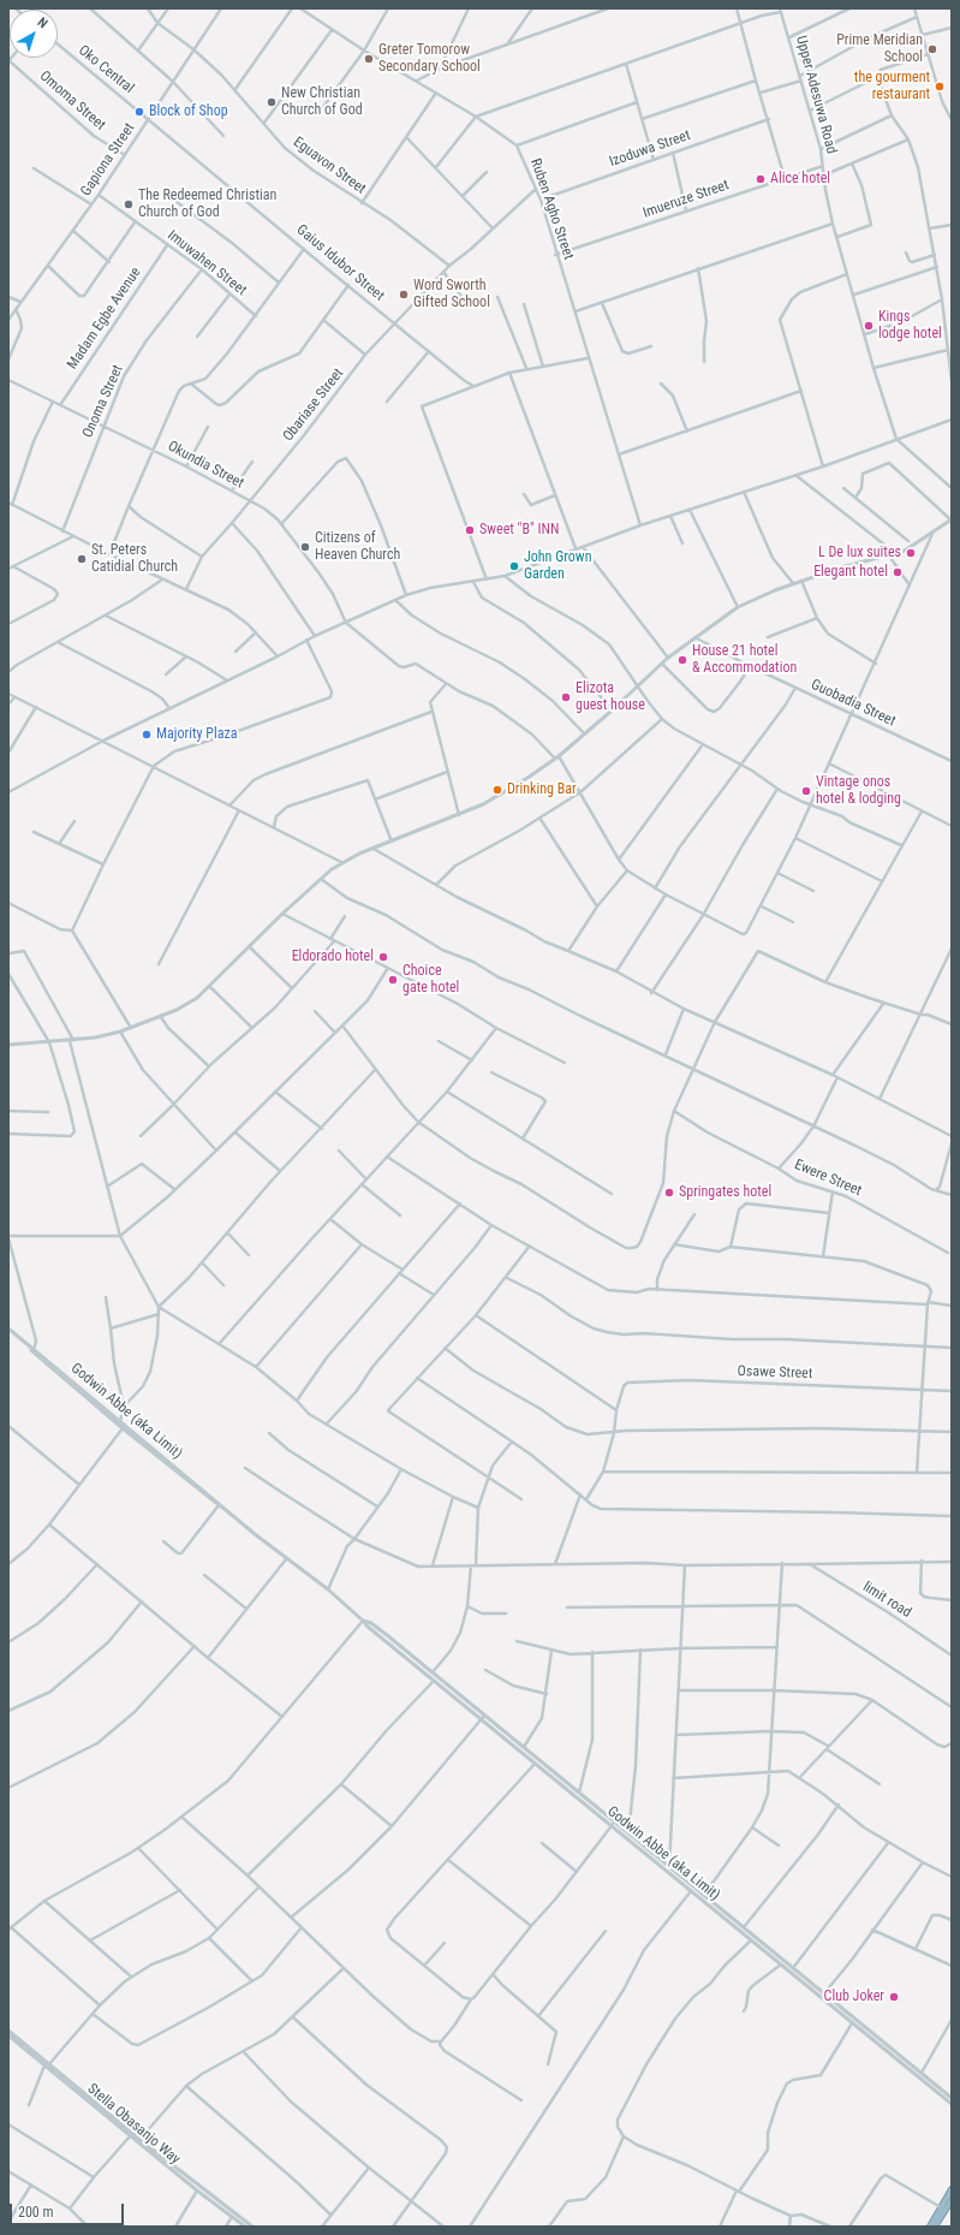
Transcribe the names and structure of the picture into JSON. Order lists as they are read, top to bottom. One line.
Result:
{"streets":{"street":["Oko Central","Upper Adesuwa Road","Omoma Street","Izoduwa Street","Gapiona Street","Eguavon Street","Imueruze Street","Ruben Agho Street","Imuwahen Street","Gaius Idubor Street","Madam Egbe Avenue","Onoma Street","Obariase Street","Okundia Street","Guobadia Street","Ewere Street","Osawe Street","Godwin Abbe (aka Limit)","limit road","Stella Obasanjo Way"]},"crossings":[["Oko Central","Gapiona Street"],["Oko Central","Gaius Idubor Street"],["Upper Adesuwa Road","Imueruze Street"],["Omoma Street","Gapiona Street"],["Izoduwa Street","Ruben Agho Street"],["Gapiona Street","Eguavon Street"],["Gapiona Street","Imuwahen Street"],["Gapiona Street","Gaius Idubor Street"],["Eguavon Street","Obariase Street"],["Imueruze Street","Ruben Agho Street"],["Ruben Agho Street","Obariase Street"],["Imuwahen Street","Madam Egbe Avenue"],["Imuwahen Street","Onoma Street"],["Gaius Idubor Street","Obariase Street"],["Madam Egbe Avenue","Okundia Street"],["Onoma Street","Okundia Street"],["Obariase Street","Okundia Street"]],"places":["Prime Meridian School","Greter Tomorow Secondary School","the gourment restaurant","New Christian Church of God","Block of Shop","Alice hotel","The Redeemed Christian Church of God","Word Sworth Gifted School","Kings lodge hotel","Sweet \"B\" INN","Citizens of Heaven Church","L De lux suites","St. Peters Catidial Church","John Grown Garden","Elegant hotel","House 21 hotel & Accommodation","Elizota guest house","Majority Plaza","Drinking Bar","Vintage onos hotel & lodging","Eldorado hotel","Choice gate hotel","Springates hotel","Club Joker"],"scale_bar":"200 m","north":"top right"}
